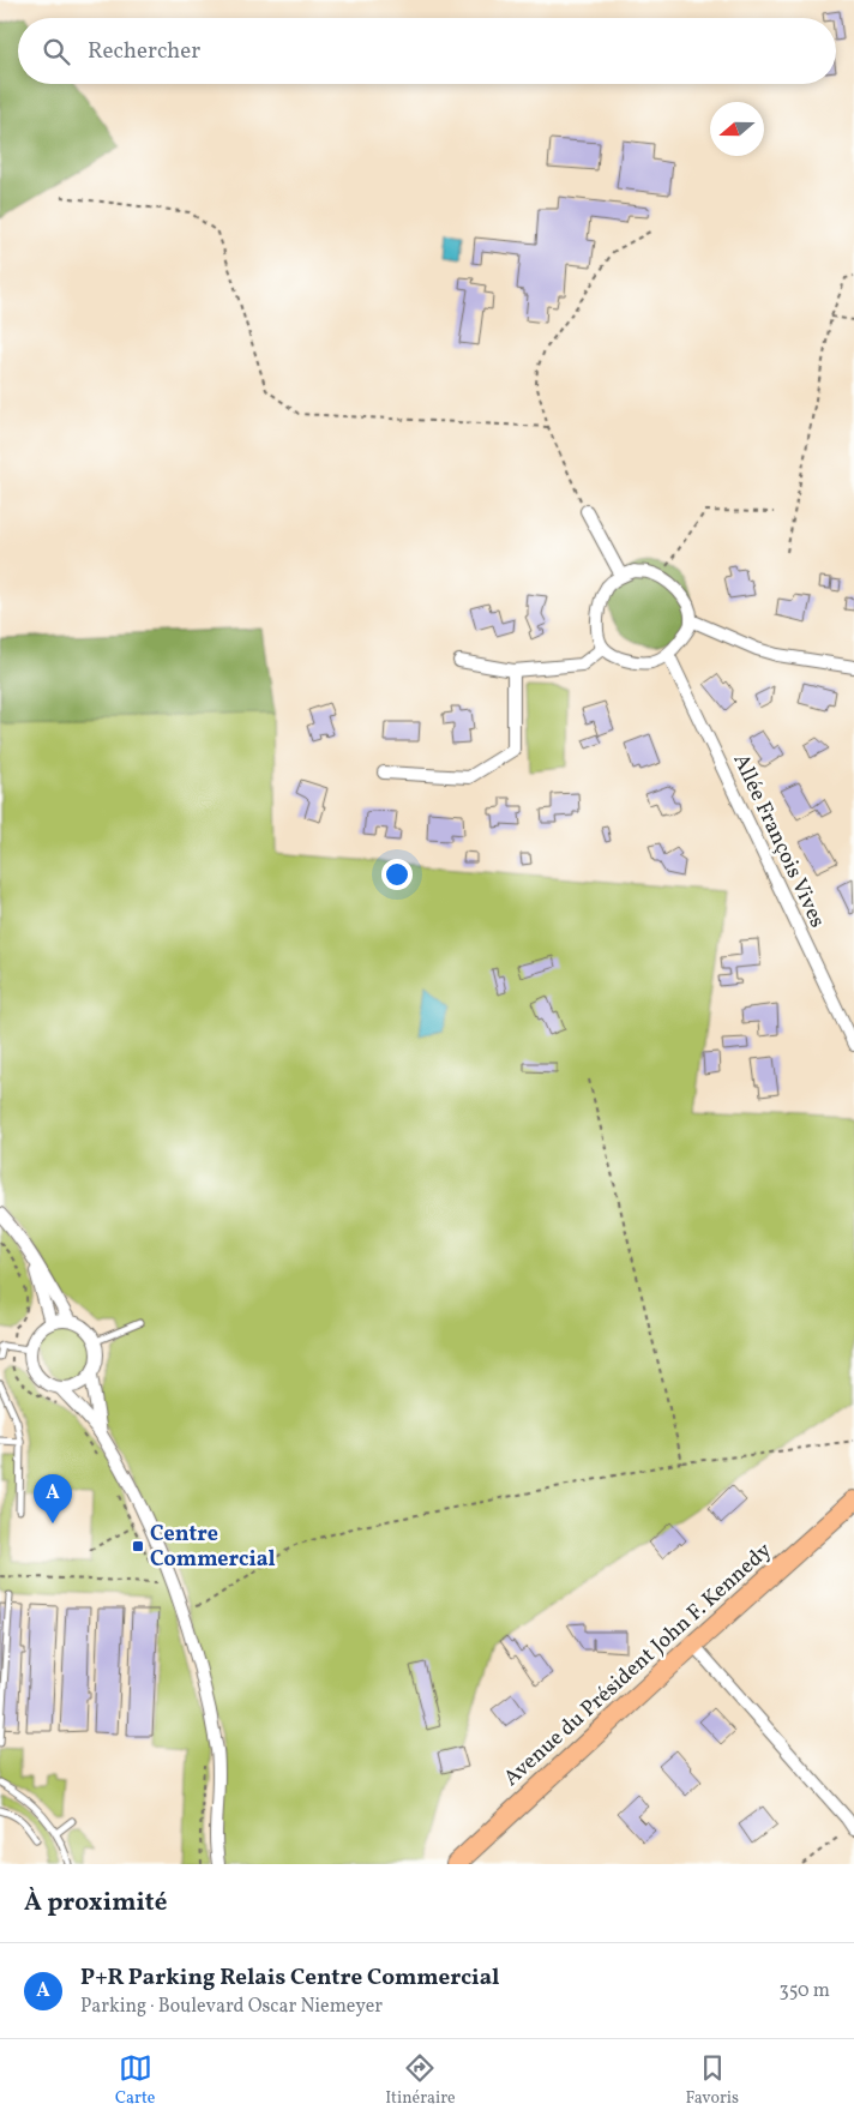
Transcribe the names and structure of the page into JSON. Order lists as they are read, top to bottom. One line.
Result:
{"streets":{"main road":["Avenue du Président John F. Kennedy"],"street":["Allée François Vives"]},"places":{"transit":["Centre Commercial"]},"north":"left","page":{"search":"Rechercher","pins":"A","heading":"À proximité","list":[{"mark":"A","name":"P+R Parking Relais Centre Commercial","note":"Parking · Boulevard Oscar Niemeyer","value":"350 m"}],"nav":["Carte","Itinéraire","Favoris"]}}
